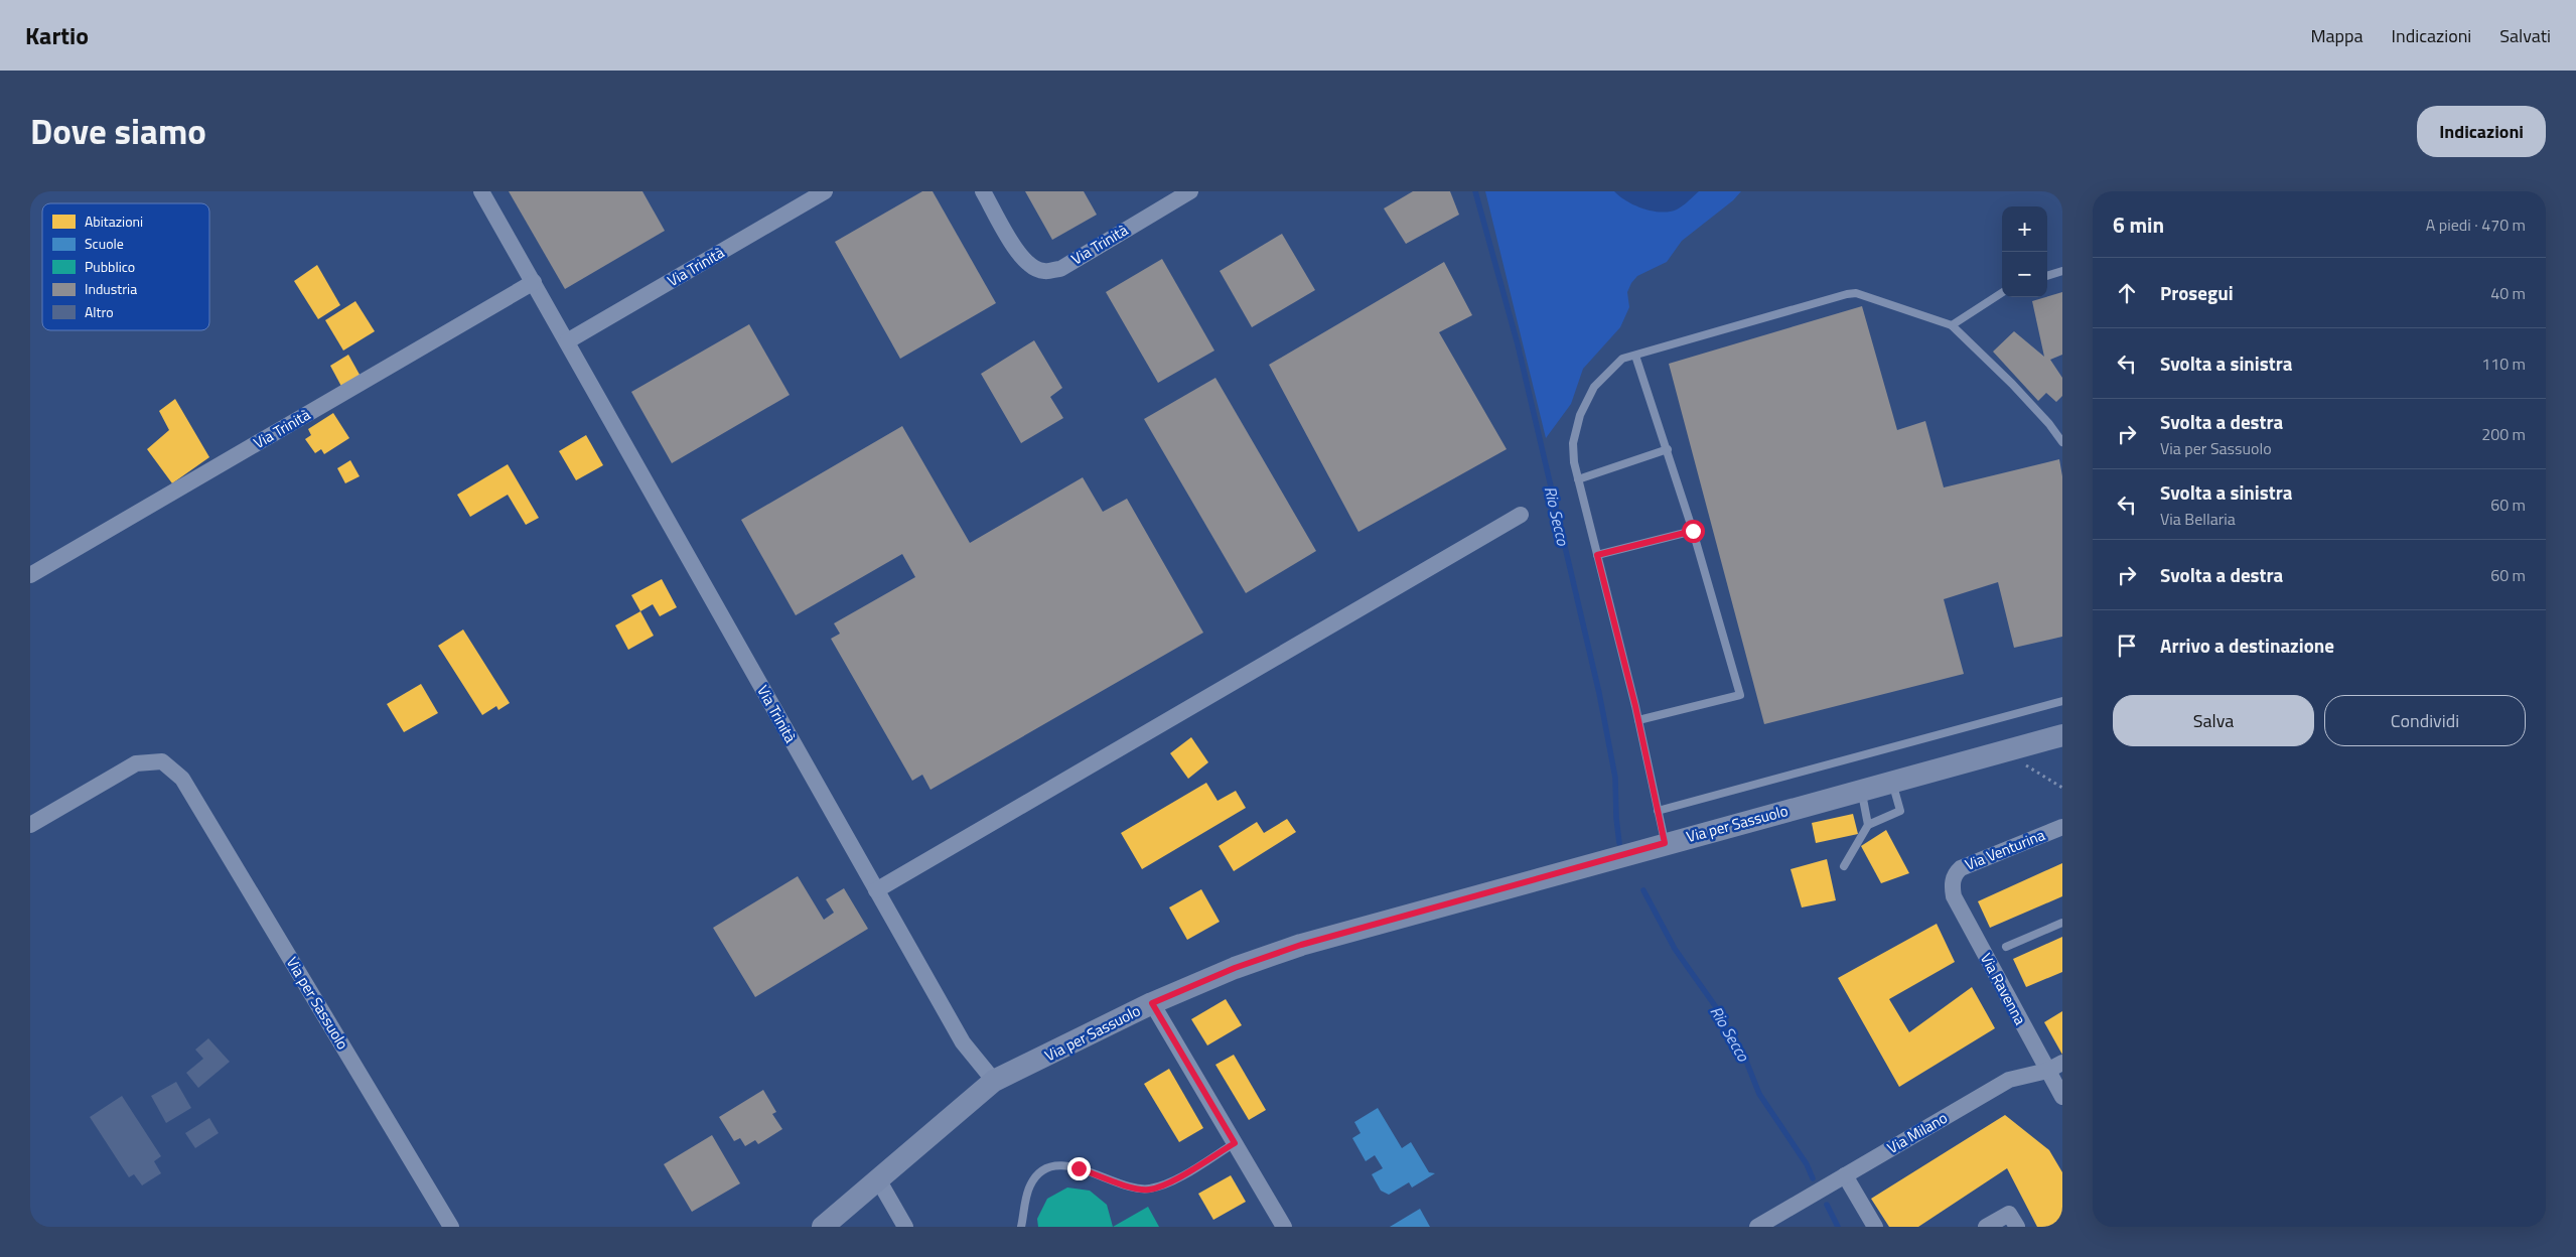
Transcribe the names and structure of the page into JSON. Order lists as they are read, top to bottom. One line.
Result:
{"streets":{"main road":["Via per Sassuolo"],"street":["Via Trinità","Via Venturina","Via Ravenna","Via Milano"]},"crossings":[["Via Trinità","Via per Sassuolo"],["Via Venturina","Via Ravenna"],["Via Ravenna","Via Milano"]],"water":["Rio Secco"],"legend":["Abitazioni","Scuole","Pubblico","Industria","Altro"],"page":{"header":"Kartio","nav":["Mappa","Indicazioni","Salvati"],"title":"Dove siamo","buttons":["Indicazioni",["Salva","Condividi"]],"heading":["6 min","A piedi · 470 m"],"map_buttons":["+","−"],"list":[["Prosegui","40 m"],["Svolta a sinistra","110 m"],["Svolta a destra","Via per Sassuolo","200 m"],["Svolta a sinistra","Via Bellaria","60 m"],["Svolta a destra","60 m"],"Arrivo a destinazione"]}}
